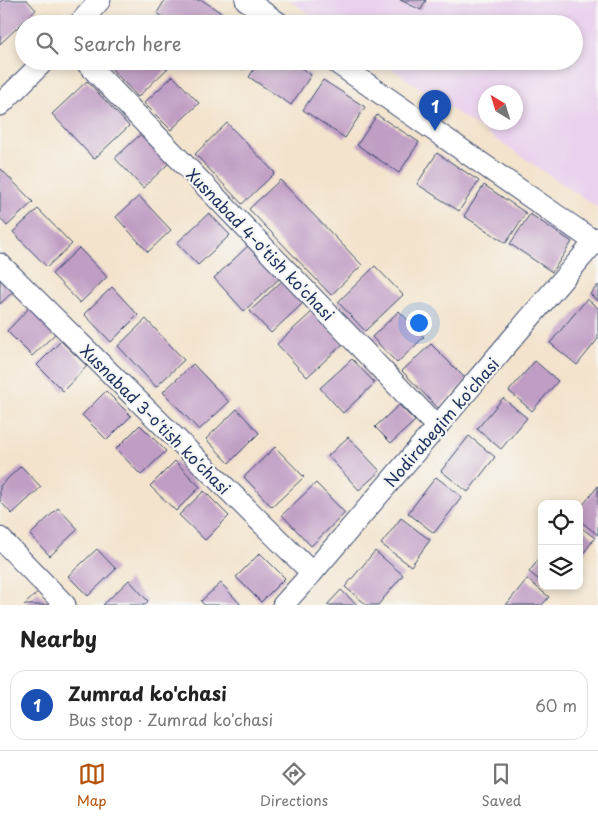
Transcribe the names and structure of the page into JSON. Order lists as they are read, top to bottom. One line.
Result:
{"streets":{"street":["Xusnabad 4-o'tish ko'chasi","Xusnabad 3-o'tish ko'chasi","Nodirabegim ko'chasi"]},"crossings":[["Xusnabad 4-o'tish ko'chasi","Nodirabegim ko'chasi"],["Xusnabad 3-o'tish ko'chasi","Nodirabegim ko'chasi"]],"north":"top left","page":{"search":"Search here","pins":"1","heading":"Nearby","list":[{"mark":"1","name":"Zumrad ko'chasi","note":"Bus stop · Zumrad ko'chasi","value":"60 m"}],"nav":["Map","Directions","Saved"]}}
